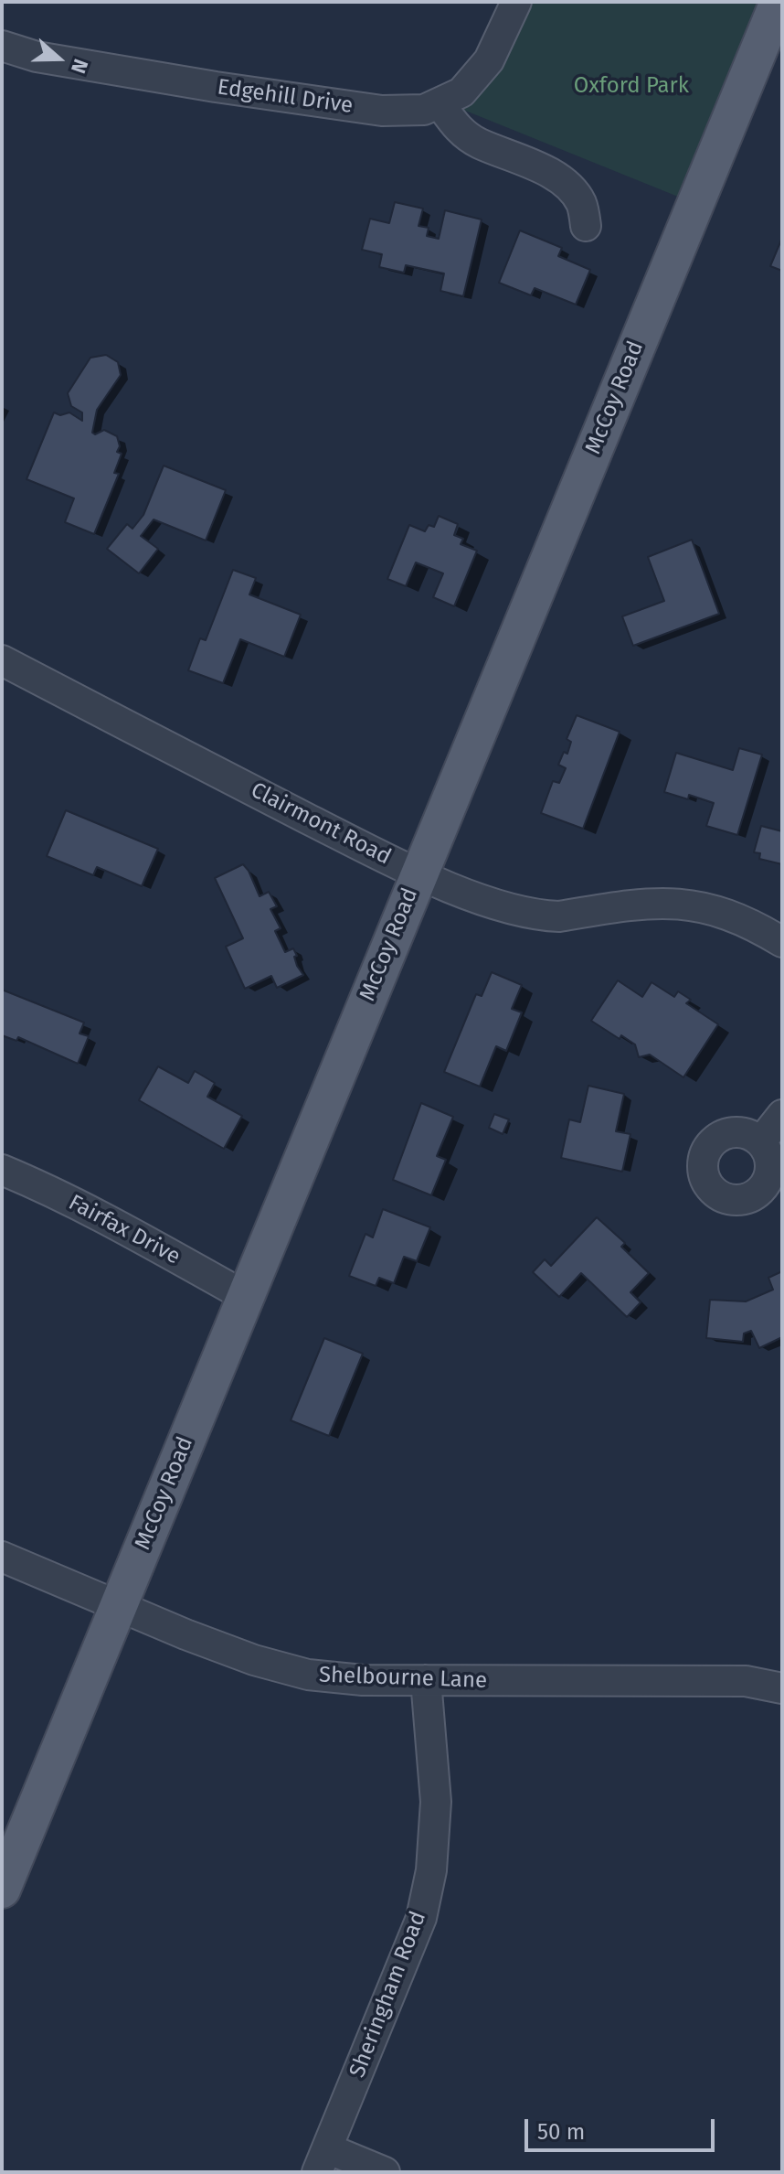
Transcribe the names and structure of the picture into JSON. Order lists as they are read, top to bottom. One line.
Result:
{"streets":{"main road":["McCoy Road"],"street":["Edgehill Drive","Clairmont Road","Fairfax Drive","Shelbourne Lane","Sheringham Road"]},"crossings":[["McCoy Road","Clairmont Road"],["McCoy Road","Fairfax Drive"],["McCoy Road","Shelbourne Lane"],["Shelbourne Lane","Sheringham Road"]],"parks":["Oxford Park"],"scale_bar":"50 m","north":"right"}
